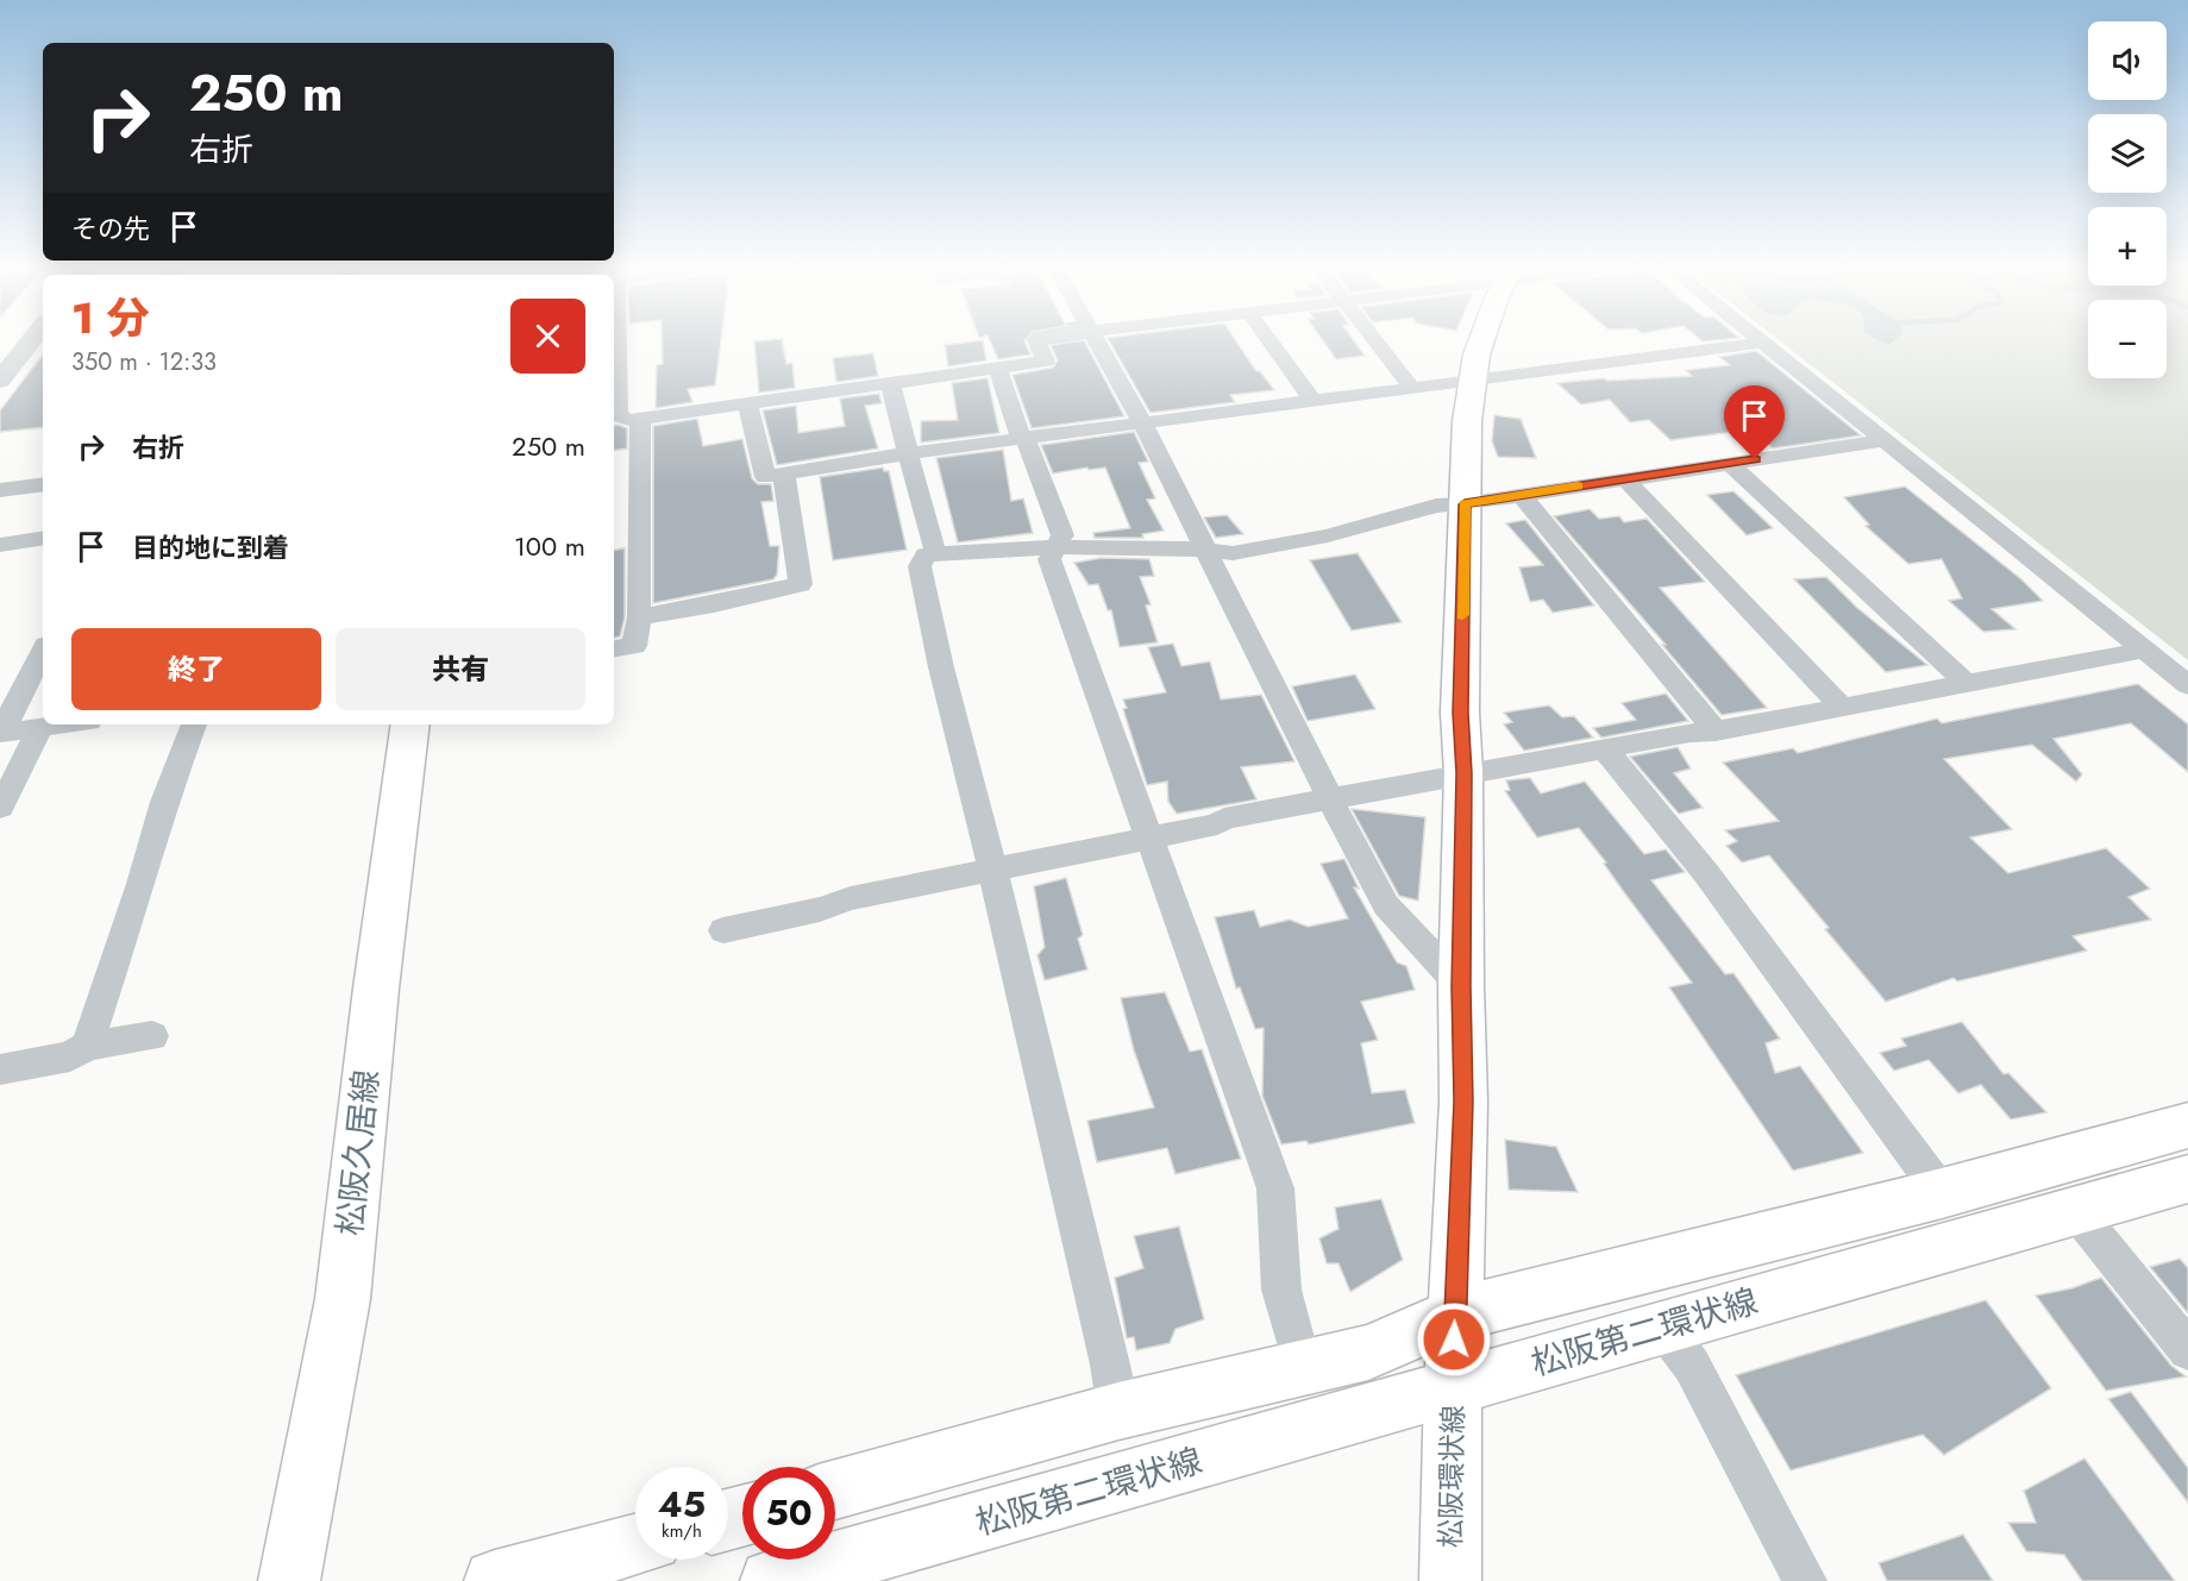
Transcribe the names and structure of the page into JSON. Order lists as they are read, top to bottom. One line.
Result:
{"streets":{"main road":["松阪久居線","松阪第二環状線","松阪環状線"]},"crossings":[["松阪第二環状線","松阪環状線"]],"page":{"map_buttons":["+","−"],"turn":["250 m","右折"],"then":"その先","heading":["1 分","350 m · 12:33"],"list":[{"name":"右折","value":"250 m"},{"name":"目的地に到着","value":"100 m"}],"buttons":["終了","共有"],"speed":"45 km/h","limit":"50"}}
